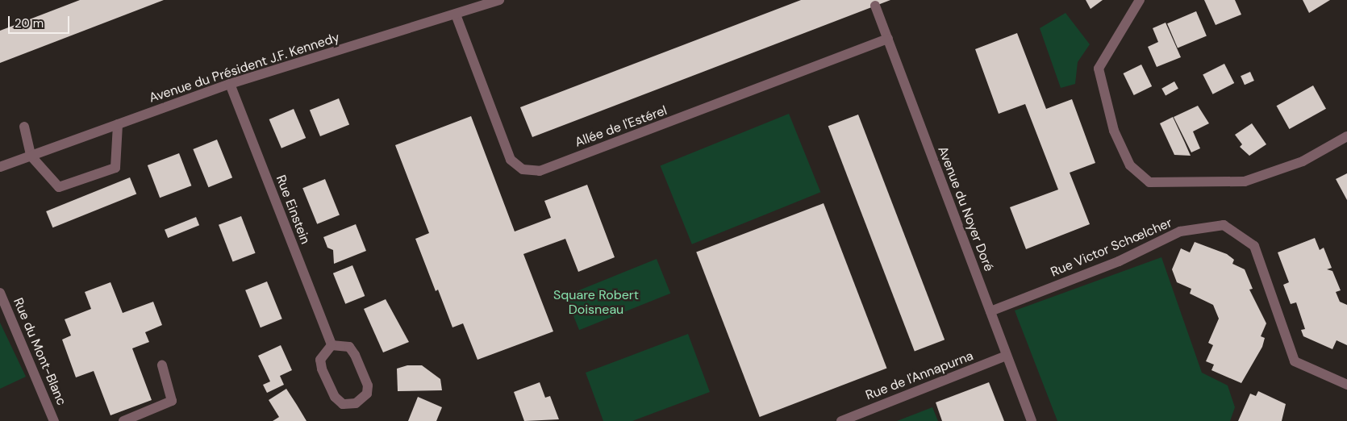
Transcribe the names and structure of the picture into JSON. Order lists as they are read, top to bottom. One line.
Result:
{"streets":{"street":["Avenue du Président J.F. Kennedy","Allée de l'Estérel","Avenue du Noyer Doré","Rue Einstein","Rue Victor Schœlcher","Rue du Mont-Blanc","Rue de l'Annapurna"]},"crossings":[["Avenue du Président J.F. Kennedy","Allée de l'Estérel"],["Avenue du Président J.F. Kennedy","Rue Einstein"],["Allée de l'Estérel","Avenue du Noyer Doré"],["Avenue du Noyer Doré","Rue Victor Schœlcher"],["Avenue du Noyer Doré","Rue de l'Annapurna"]],"parks":["Square Robert Doisneau"],"scale_bar":"20 m"}
